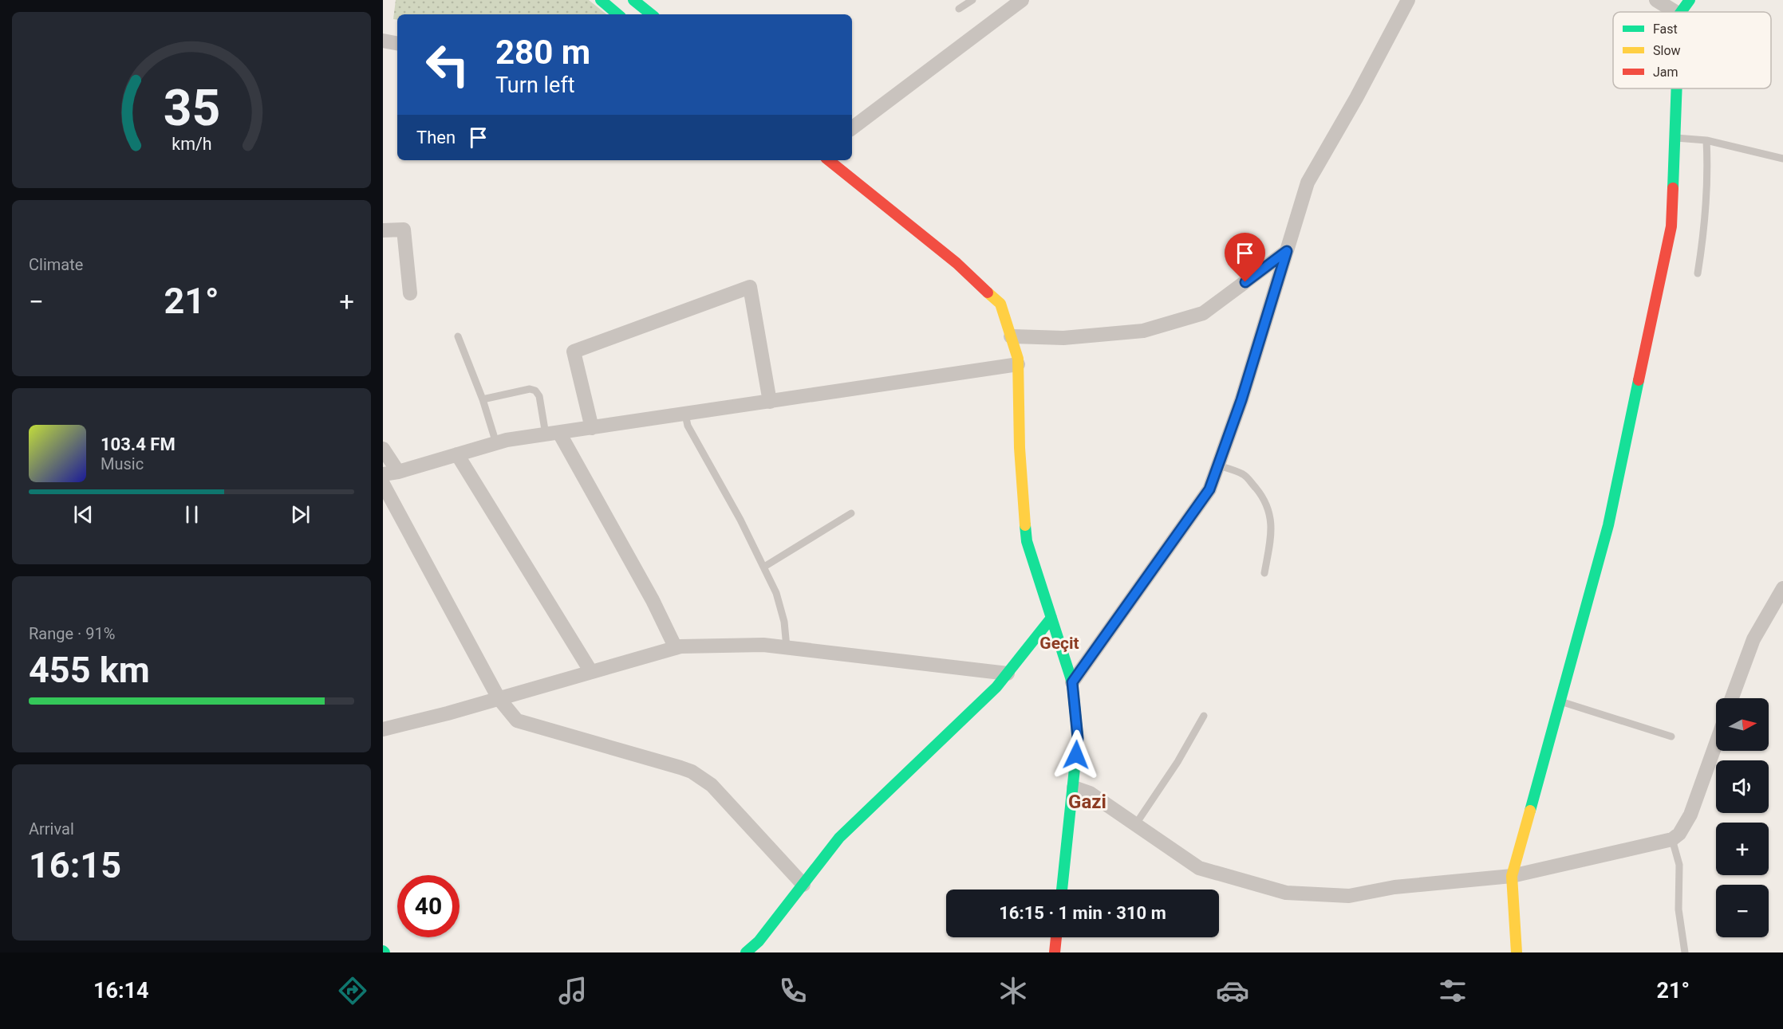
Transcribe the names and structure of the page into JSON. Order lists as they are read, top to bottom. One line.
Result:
{"districts":["Geçit","Gazi"],"legend":["Fast","Slow","Jam"],"north":"right","page":{"turn":["280 m","Turn left"],"then":"Then","tile":["Climate",["Range · 91%","455 km"],["Arrival","16:15"]],"heat":["−","21°","+"],"song":["103.4 FM","Music"],"map_buttons":["+","−"],"limit":"40","trip":"16:15 · 1 min · 310 m","tabs":["16:14","21°"],"gauge":["35","km/h"]}}
